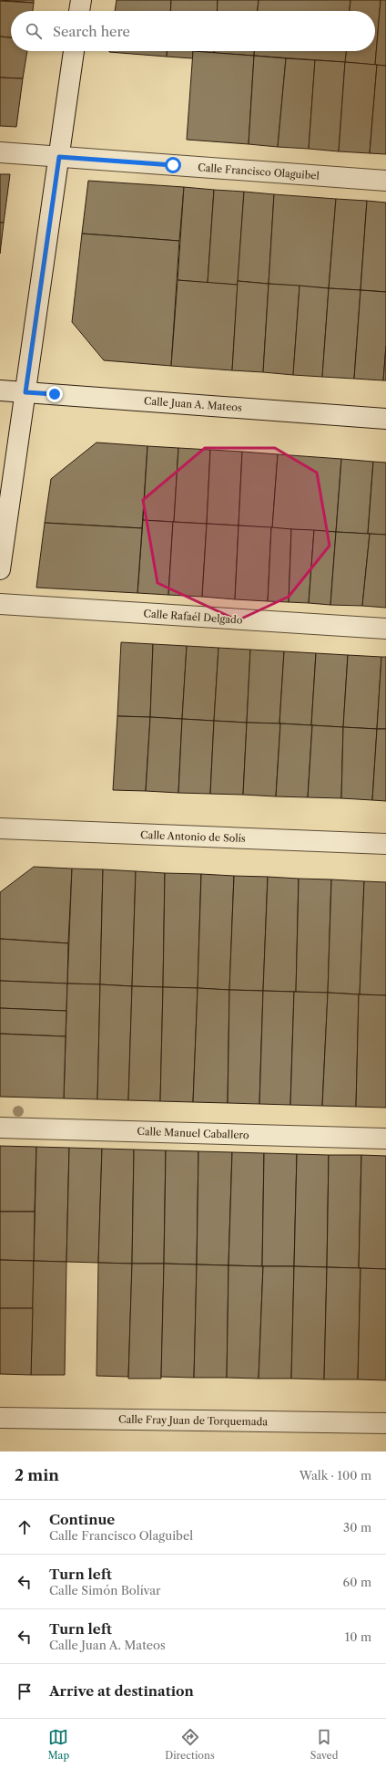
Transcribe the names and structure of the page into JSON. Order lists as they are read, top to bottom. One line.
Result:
{"streets":{"street":["Calle Francisco Olaguibel","Calle Juan A. Mateos","Calle Rafaél Delgado","Calle Antonio de Solís","Calle Manuel Caballero","Calle Fray Juan de Torquemada"]},"page":{"search":"Search here","heading":["2 min","Walk · 100 m"],"list":[["Continue","Calle Francisco Olaguibel","30 m"],["Turn left","Calle Simón Bolívar","60 m"],["Turn left","Calle Juan A. Mateos","10 m"],"Arrive at destination"],"nav":["Map","Directions","Saved"]}}
